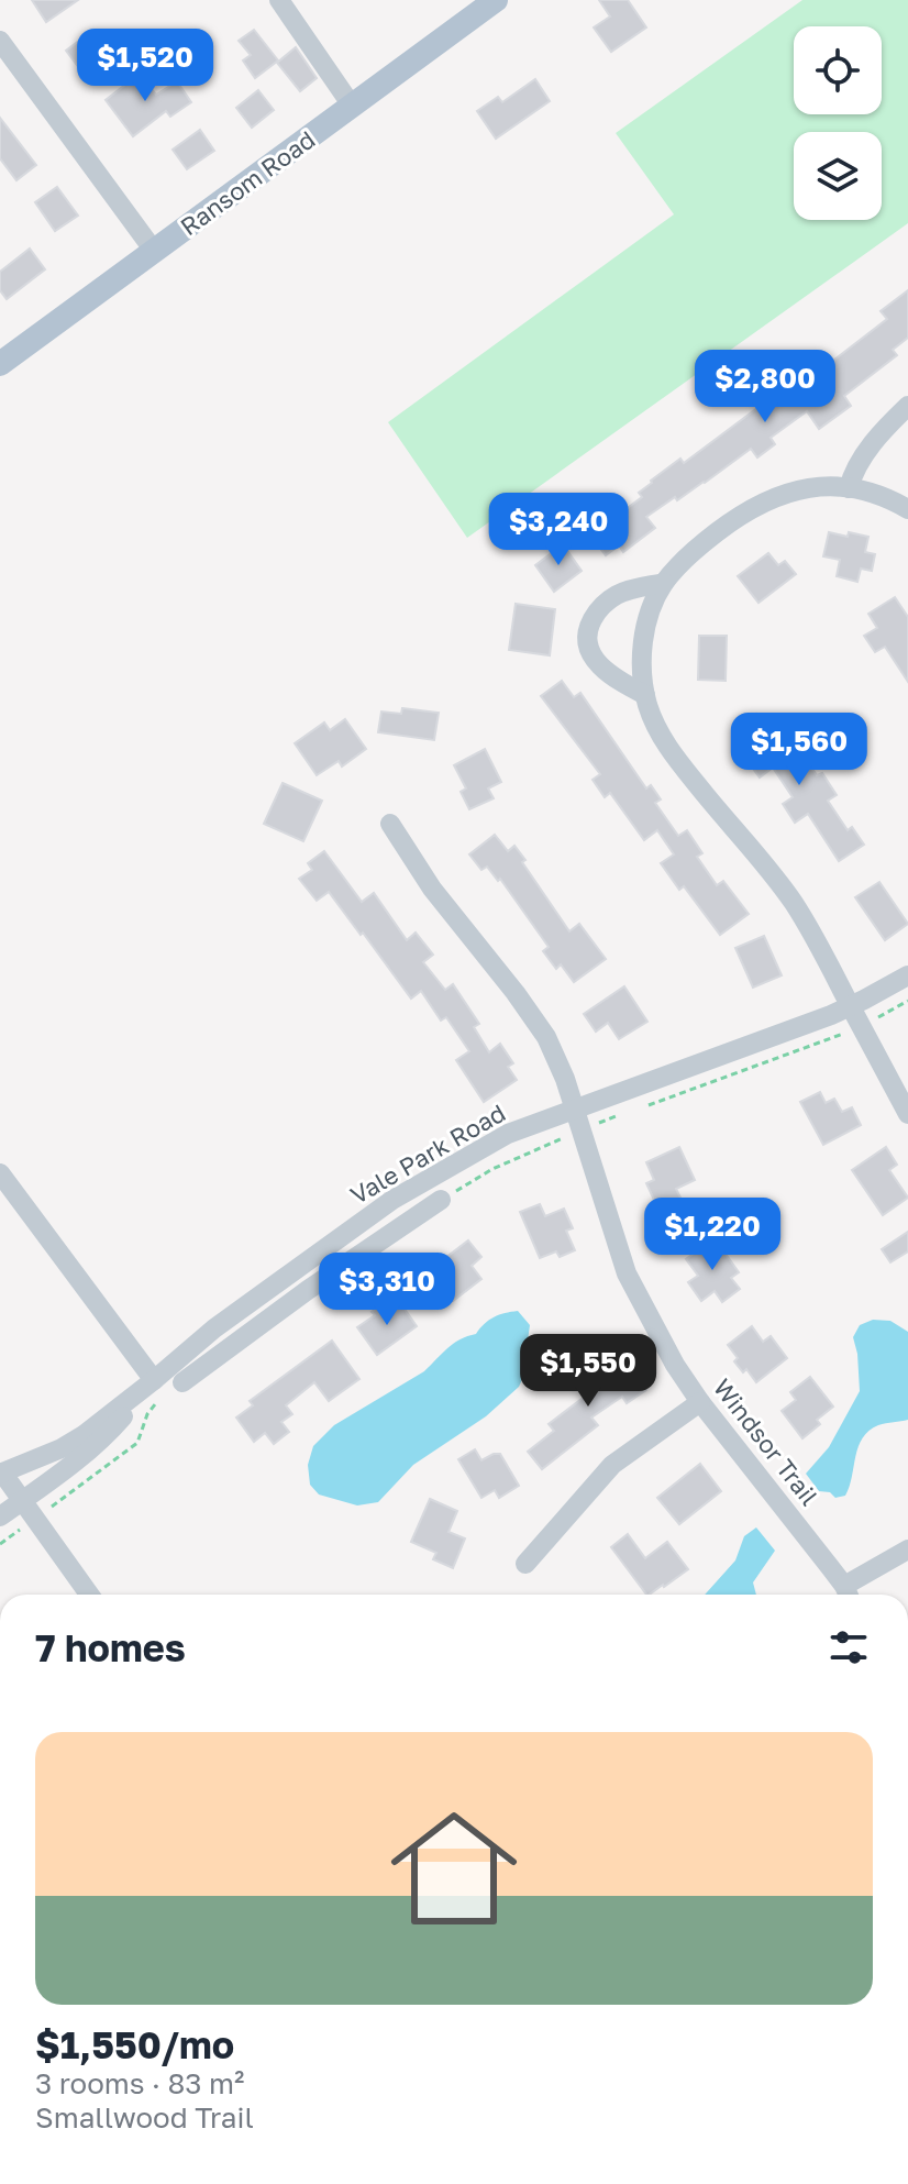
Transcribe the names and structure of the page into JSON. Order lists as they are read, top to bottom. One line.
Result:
{"streets":{"main road":["Ransom Road"],"street":["Vale Park Road","Windsor Trail"]},"crossings":[["Vale Park Road","Windsor Trail"]],"page":{"price":["$1,520","$2,800","$3,240","$1,560","$1,220","$3,310","$1,550"],"heading":"7 homes","list":[{"name":"$1,550/mo","note":"3 rooms · 83 m² · Smallwood Trail"}]}}
